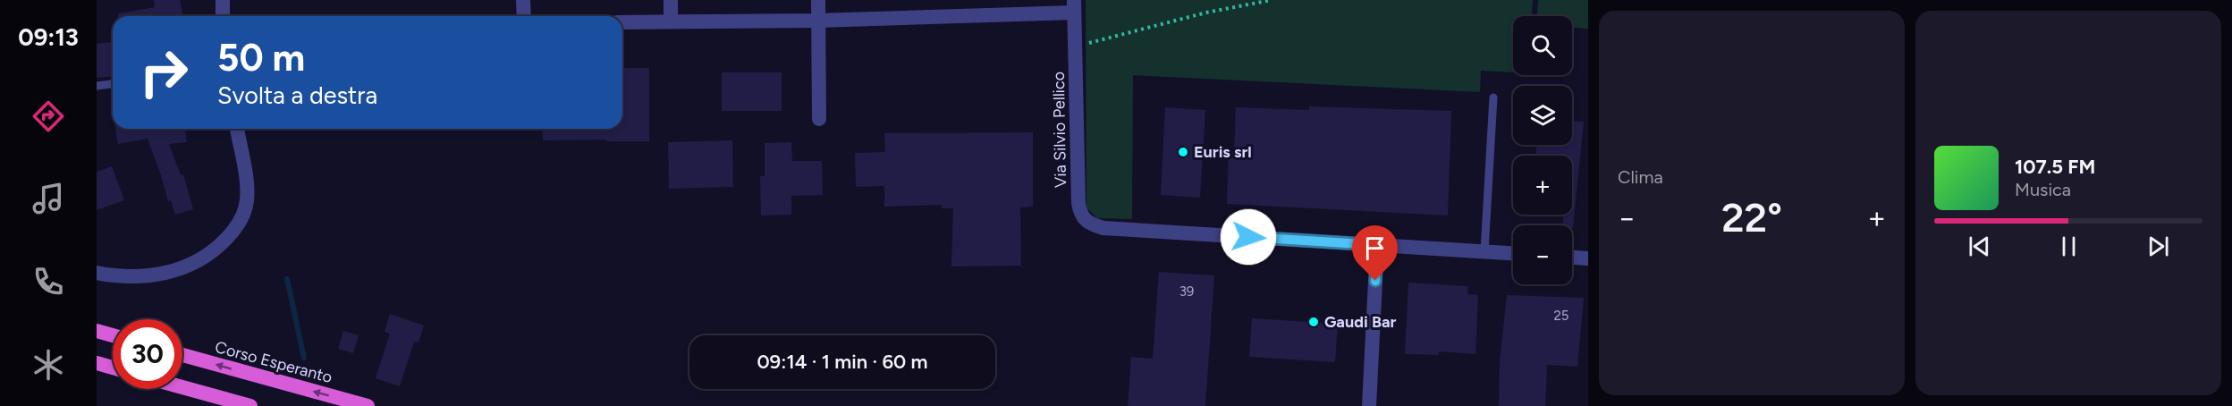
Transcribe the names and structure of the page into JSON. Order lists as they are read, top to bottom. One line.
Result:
{"streets":{"highway":["Corso Esperanto"],"street":["Via Silvio Pellico"]},"places":["Euris srl","Gaudi Bar"],"house_numbers":["39","25"],"page":{"tabs":"09:13","tile":"Clima","map_buttons":["+","−"],"turn":["50 m","Svolta a destra"],"song":["107.5 FM","Musica"],"heat":["−","22°","+"],"limit":"30","trip":"09:14 · 1 min · 60 m"}}
